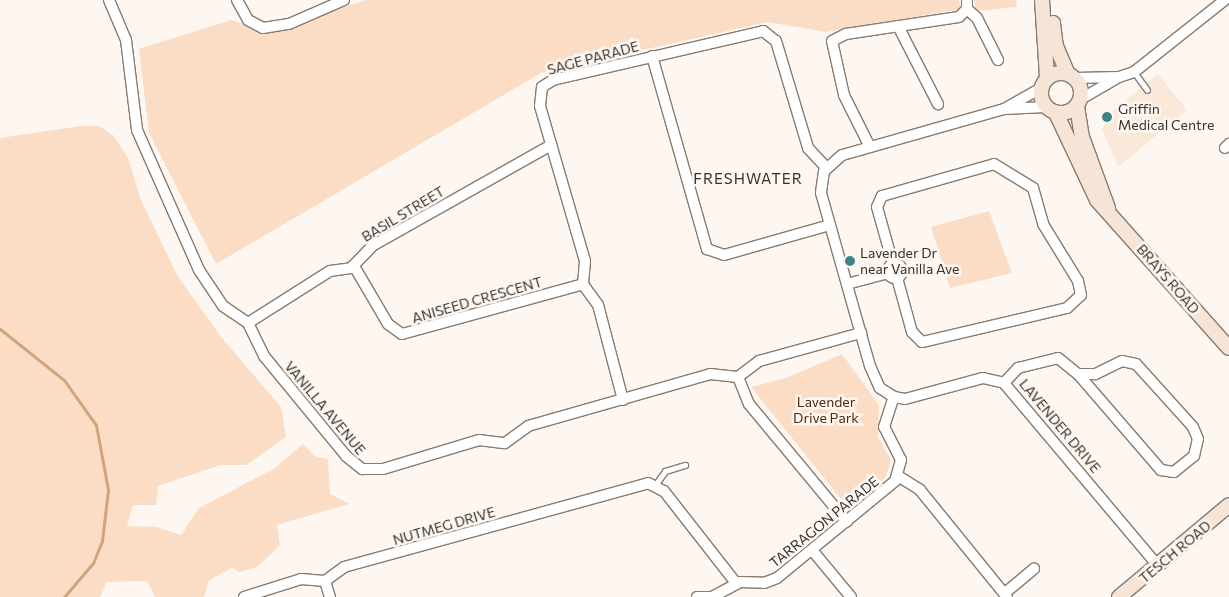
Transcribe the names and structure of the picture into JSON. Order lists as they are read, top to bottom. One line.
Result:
{"streets":{"main road":["BRAYS ROAD","TESCH ROAD"],"street":["SAGE PARADE","BASIL STREET","ANISEED CRESCENT","VANILLA AVENUE","LAVENDER DRIVE","TARRAGON PARADE","NUTMEG DRIVE"]},"crossings":[["SAGE PARADE","BASIL STREET"],["SAGE PARADE","ANISEED CRESCENT"],["BASIL STREET","ANISEED CRESCENT"],["LAVENDER DRIVE","TARRAGON PARADE"],["LAVENDER DRIVE","TESCH ROAD"]],"districts":["FRESHWATER"],"parks":["Lavender Drive Park"],"places":["Griffin Medical Centre","Lavender Dr near Vanilla Ave"]}
